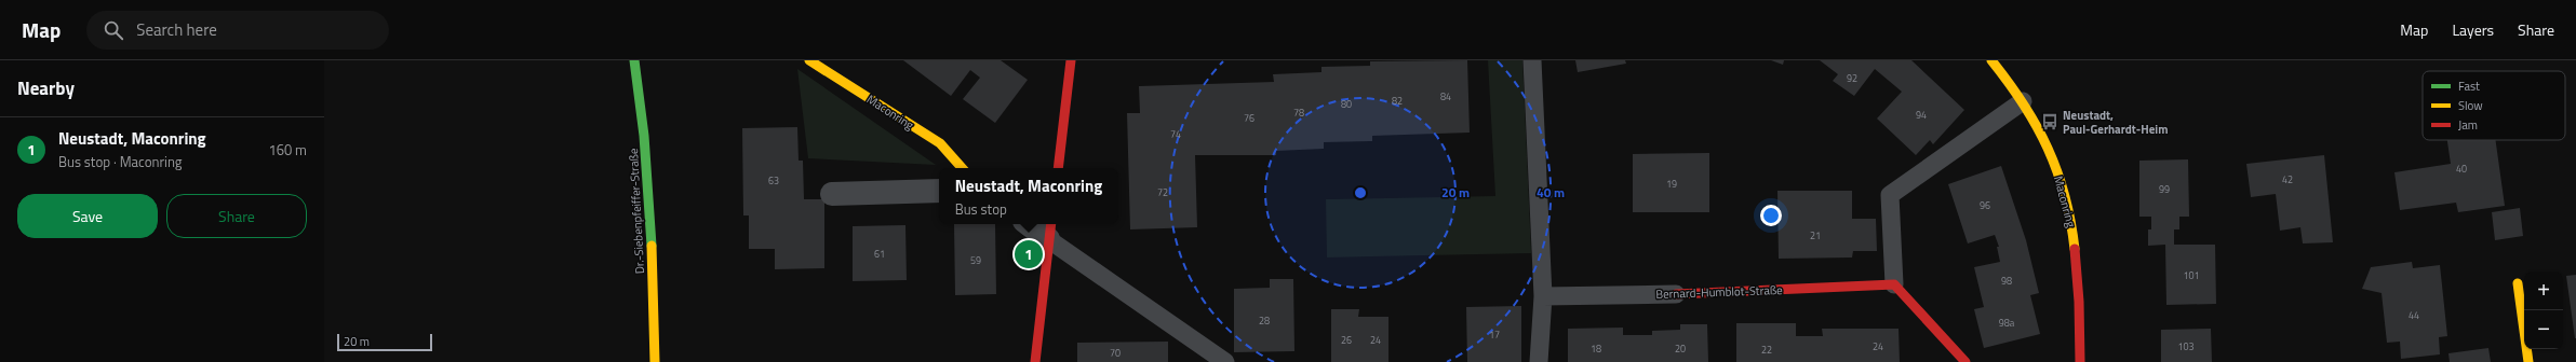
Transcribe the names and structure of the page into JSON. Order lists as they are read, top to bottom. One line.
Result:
{"streets":{"street":["Maconring","Dr.-Siebenpfeiffer-Straße","Bernard-Humblot-Straße"]},"places":{"bus stop":["Neustadt, Paul-Gerhardt-Heim"]},"house_numbers":["92","84","82","80","78","94","76","74","40","42","63","19","99","72","96","21","61","59","101","98","44","28","98a","17","26","24","24","103","18","20","22","70"],"legend":["Fast","Slow","Jam"],"scale_bar":"20 m","page":{"header":"Map","search":"Search here","nav":["Map","Layers","Share"],"heading":"Nearby","list":[{"mark":"1","name":"Neustadt, Maconring","note":"Bus stop · Maconring","value":"160 m"}],"popup":["Neustadt, Maconring","Bus stop"],"buttons":["Save","Share"],"pins":"1","map_buttons":["+","−"],"scale":"20 m"},"rings":["20 m","40 m"]}
